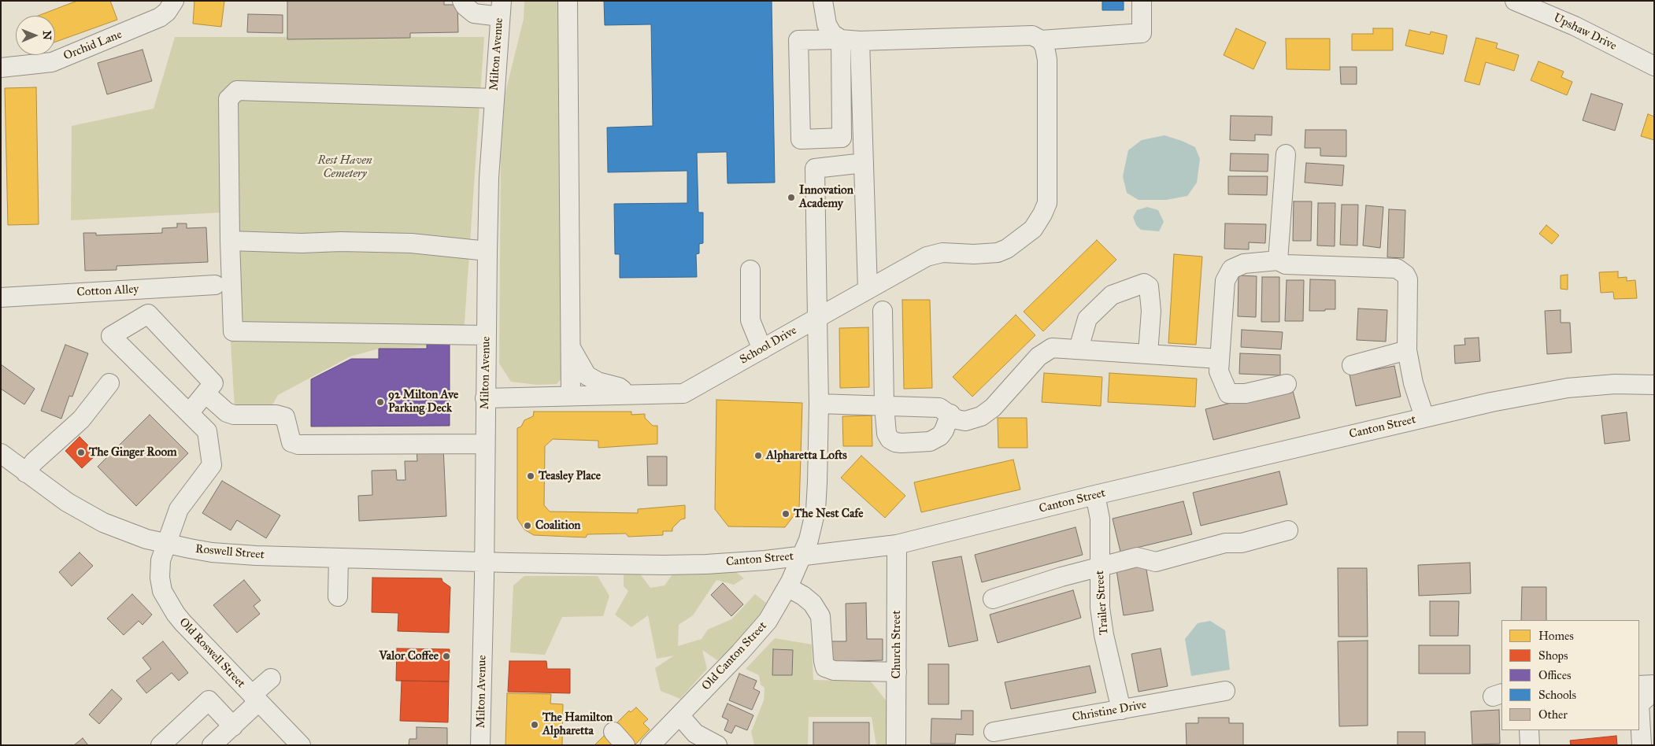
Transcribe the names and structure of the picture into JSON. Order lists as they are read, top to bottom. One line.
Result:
{"streets":{"street":["Upshaw Drive","Orchid Lane","Milton Avenue","Cotton Alley","School Drive","Canton Street","Roswell Street","Trailer Street","Church Street","Old Roswell Street","Old Canton Street","Christine Drive"]},"crossings":[["Milton Avenue","School Drive"],["Milton Avenue","Canton Street"],["Milton Avenue","Roswell Street"],["Canton Street","Roswell Street"],["Canton Street","Trailer Street"],["Canton Street","Church Street"],["Canton Street","Old Canton Street"],["Roswell Street","Old Roswell Street"],["Trailer Street","Christine Drive"]],"parks":["Rest Haven Cemetery"],"places":["Innovation Academy","92 Milton Ave Parking Deck","The Ginger Room","Alpharetta Lofts","Teasley Place","The Nest Cafe","Coalition","Valor Coffee","The Hamilton Alpharetta"],"legend":["Homes","Shops","Offices","Schools","Other"],"north":"right"}
